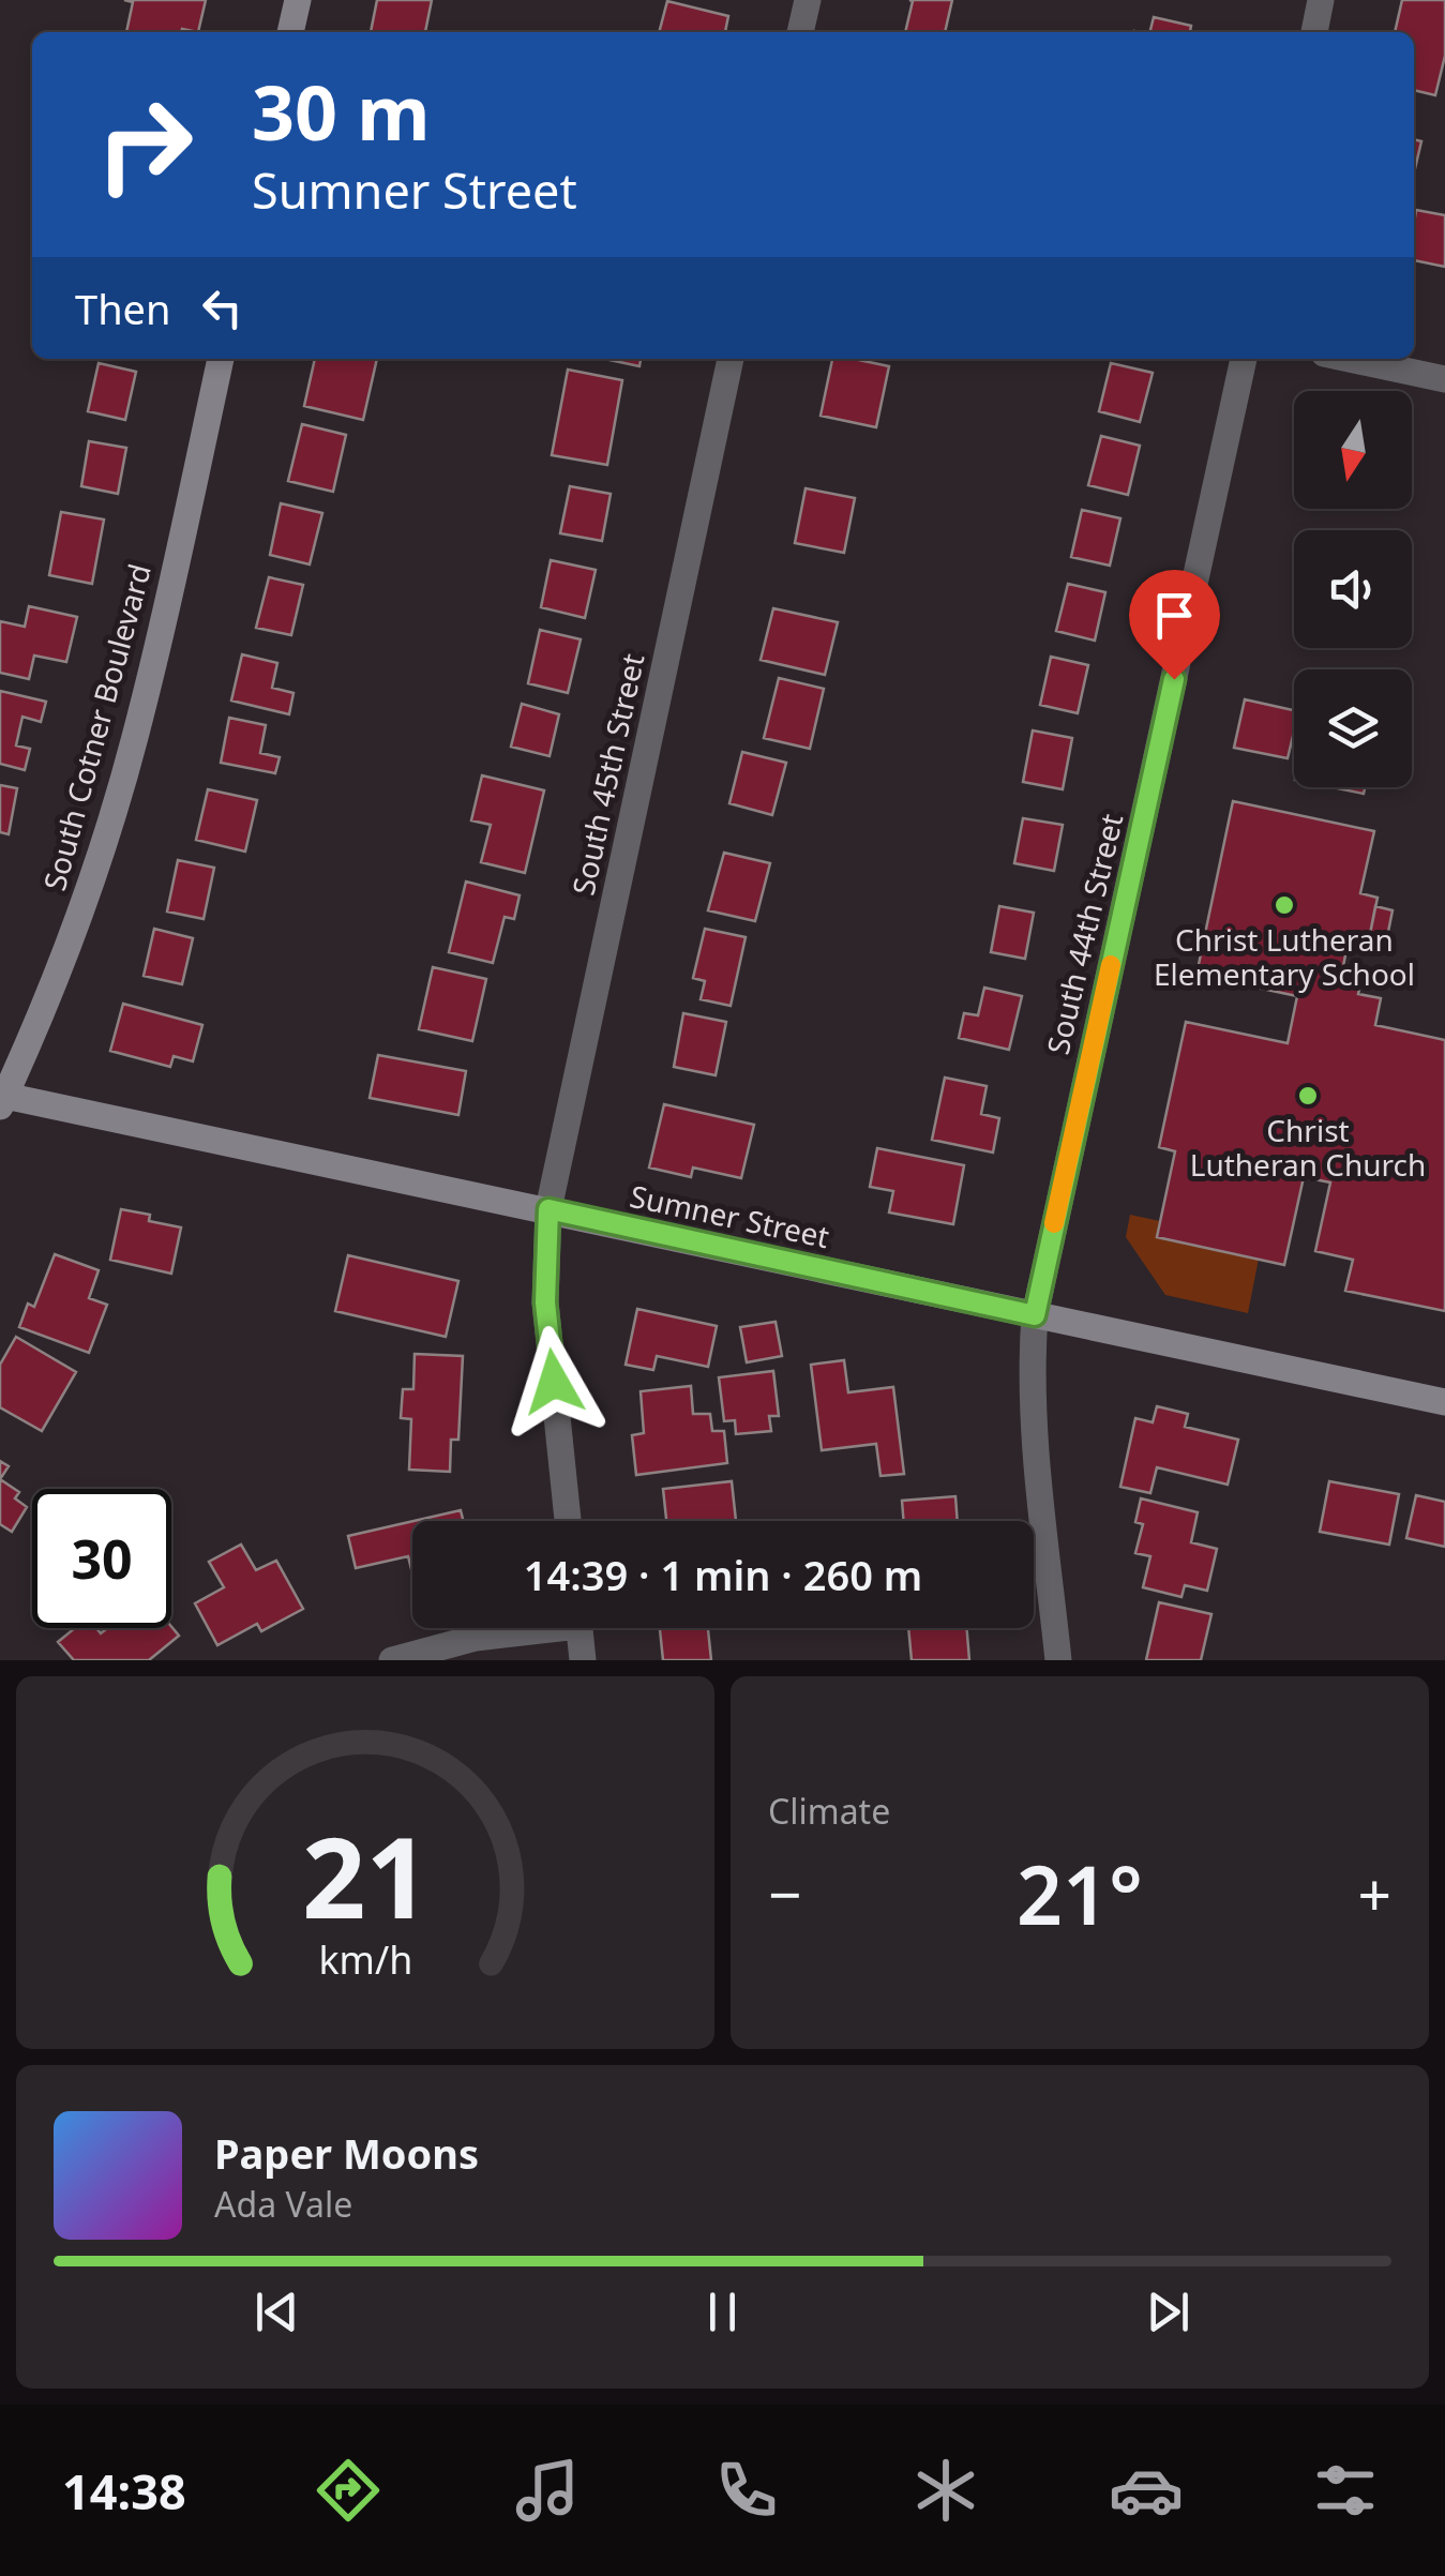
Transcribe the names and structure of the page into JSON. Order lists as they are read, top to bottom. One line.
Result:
{"streets":{"street":["South Cotner Boulevard","South 45th Street","South 44th Street","Sumner Street"]},"crossings":[["South Cotner Boulevard","Sumner Street"],["South 45th Street","Sumner Street"],["South 44th Street","Sumner Street"]],"places":["Christ Lutheran Elementary School","Christ Lutheran Church"],"north":"bottom","page":{"turn":["30 m","Sumner Street"],"then":"Then","limit":"30","trip":"14:39 · 1 min · 260 m","tile":"Climate","heat":["−","21°","+"],"song":["Paper Moons","Ada Vale"],"tabs":"14:38","gauge":["21","km/h"]}}
